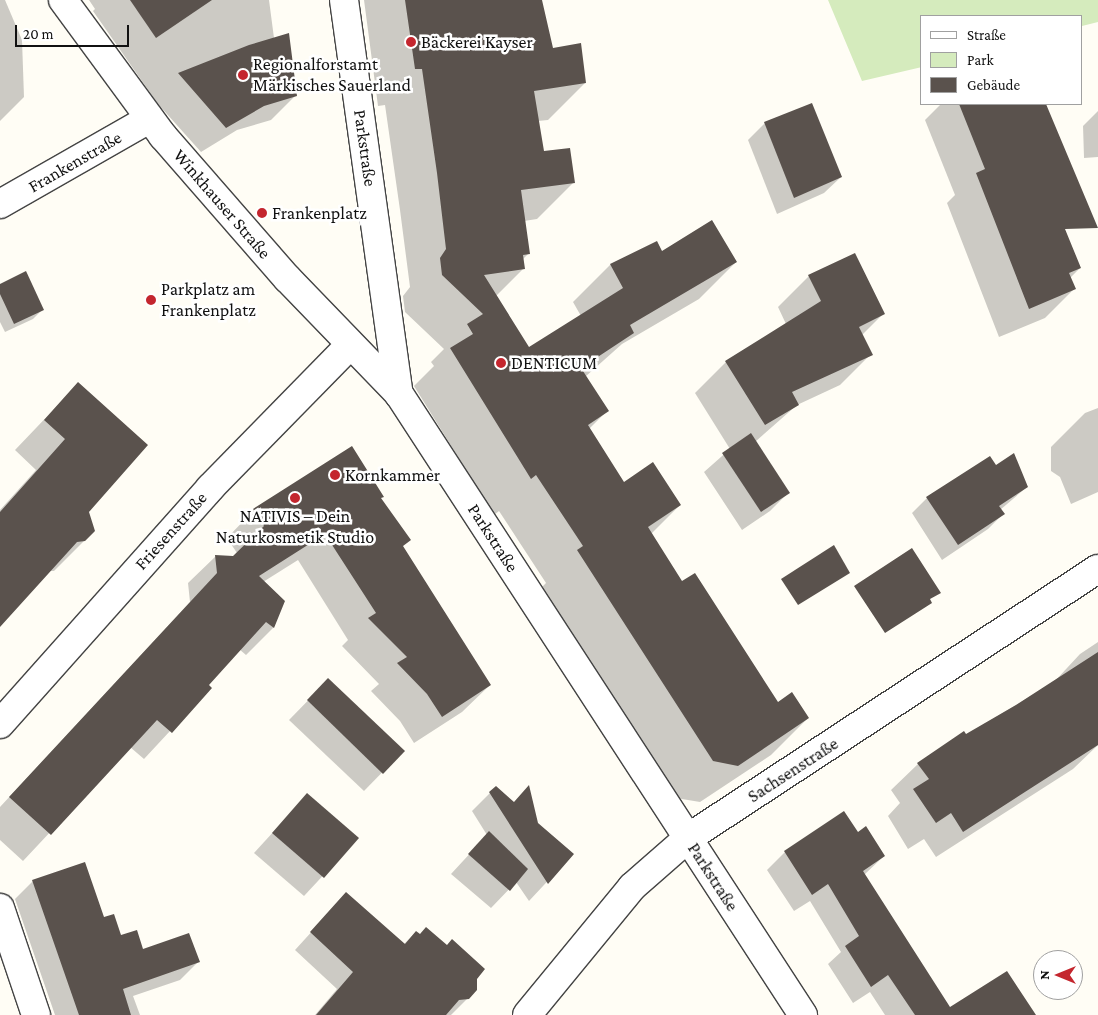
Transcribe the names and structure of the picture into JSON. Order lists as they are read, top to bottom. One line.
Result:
{"streets":{"street":["Parkstraße","Frankenstraße","Winkhauser Straße","Friesenstraße","Sachsenstraße"]},"crossings":[["Parkstraße","Winkhauser Straße"],["Parkstraße","Sachsenstraße"],["Frankenstraße","Winkhauser Straße"],["Winkhauser Straße","Friesenstraße"]],"places":["Bäckerei Kayser","Regionalforstamt Märkisches Sauerland","Frankenplatz","Parkplatz am Frankenplatz","DENTICUM","Kornkammer","NATIVIS – Dein Naturkosmetik Studio"],"legend":["Straße","Park","Gebäude"],"scale_bar":"20 m","north":"left"}
